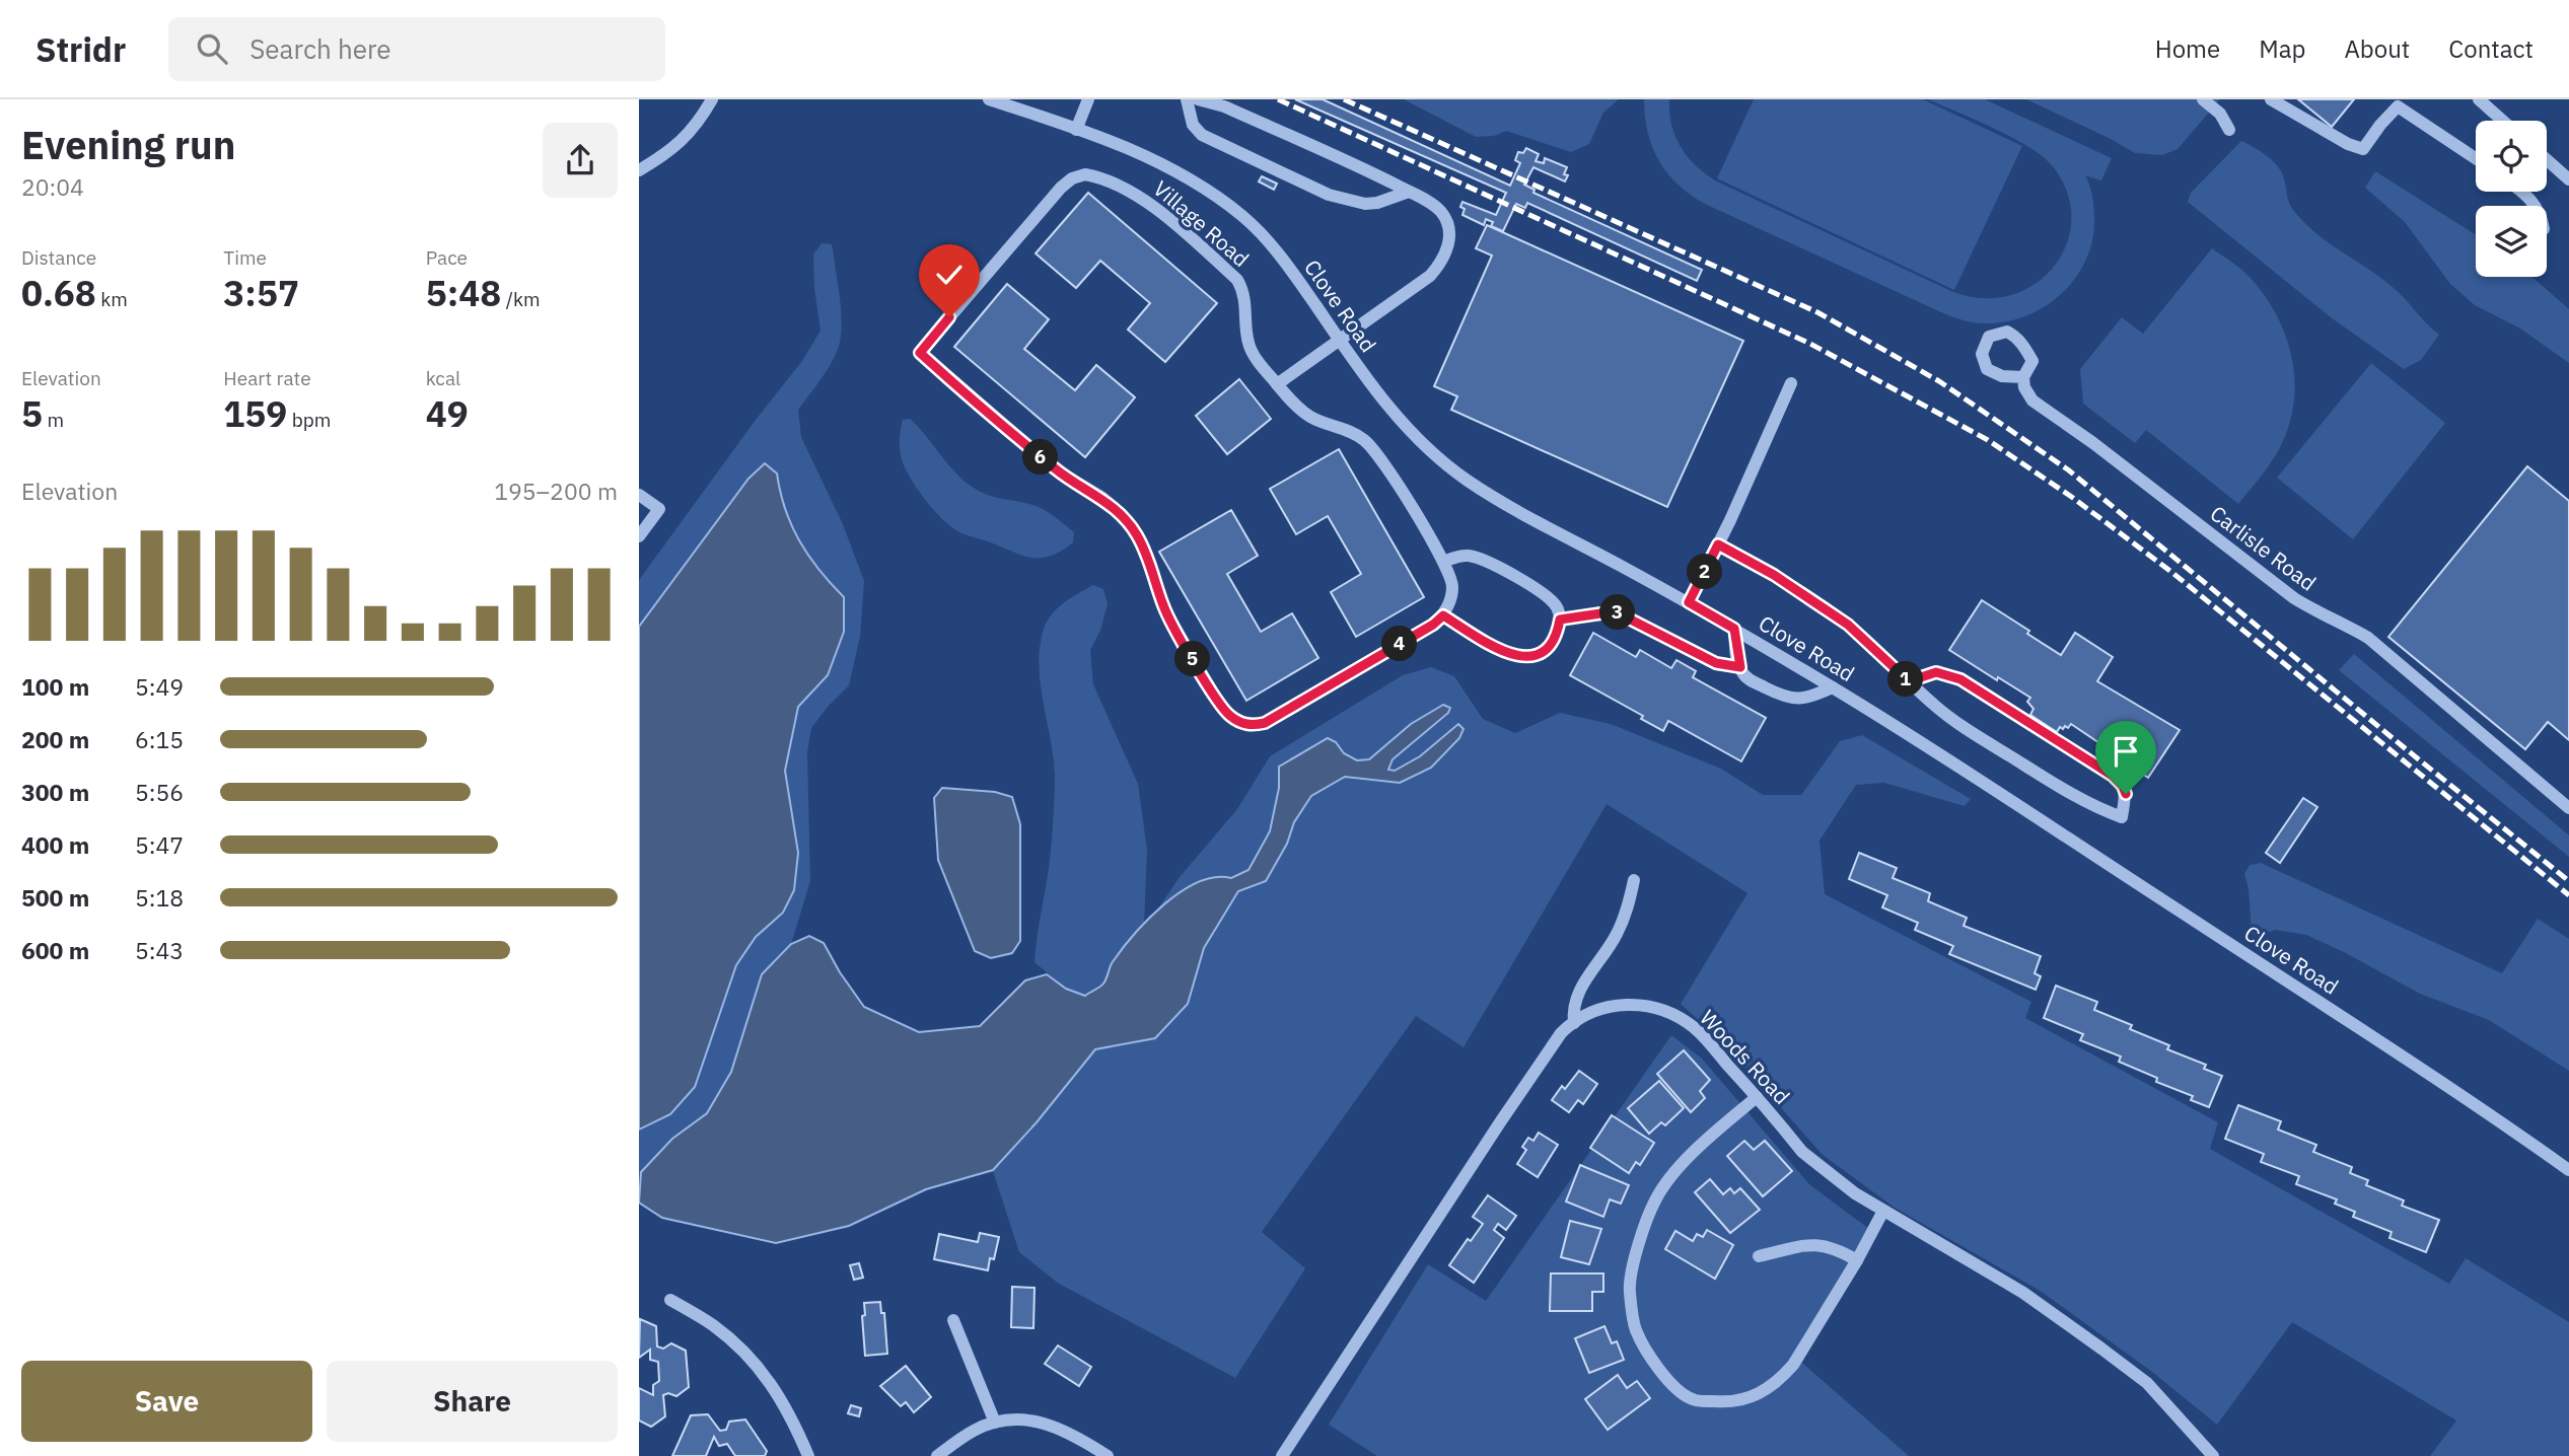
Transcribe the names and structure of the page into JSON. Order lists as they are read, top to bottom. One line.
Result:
{"streets":{"street":["Village Road","Clove Road","Carlisle Road","Woods Road"]},"page":{"header":"Stridr","search":"Search here","nav":["Home","Map","About","Contact"],"heading":["Evening run","20:04"],"stats":[["Distance","0.68 km"],["Time","3:57"],["Pace","5:48 /km"],["Elevation","5 m"],["Heart rate","159 bpm"],["kcal","49"]],"pins":["6","2","3","4","5","1"],"chart":["Elevation","195–200 m"],"list":[{"name":"100 m","note":"5:49"},{"name":"200 m","note":"6:15"},{"name":"300 m","note":"5:56"},{"name":"400 m","note":"5:47"},{"name":"500 m","note":"5:18"},{"name":"600 m","note":"5:43"}],"buttons":["Save","Share"]}}
